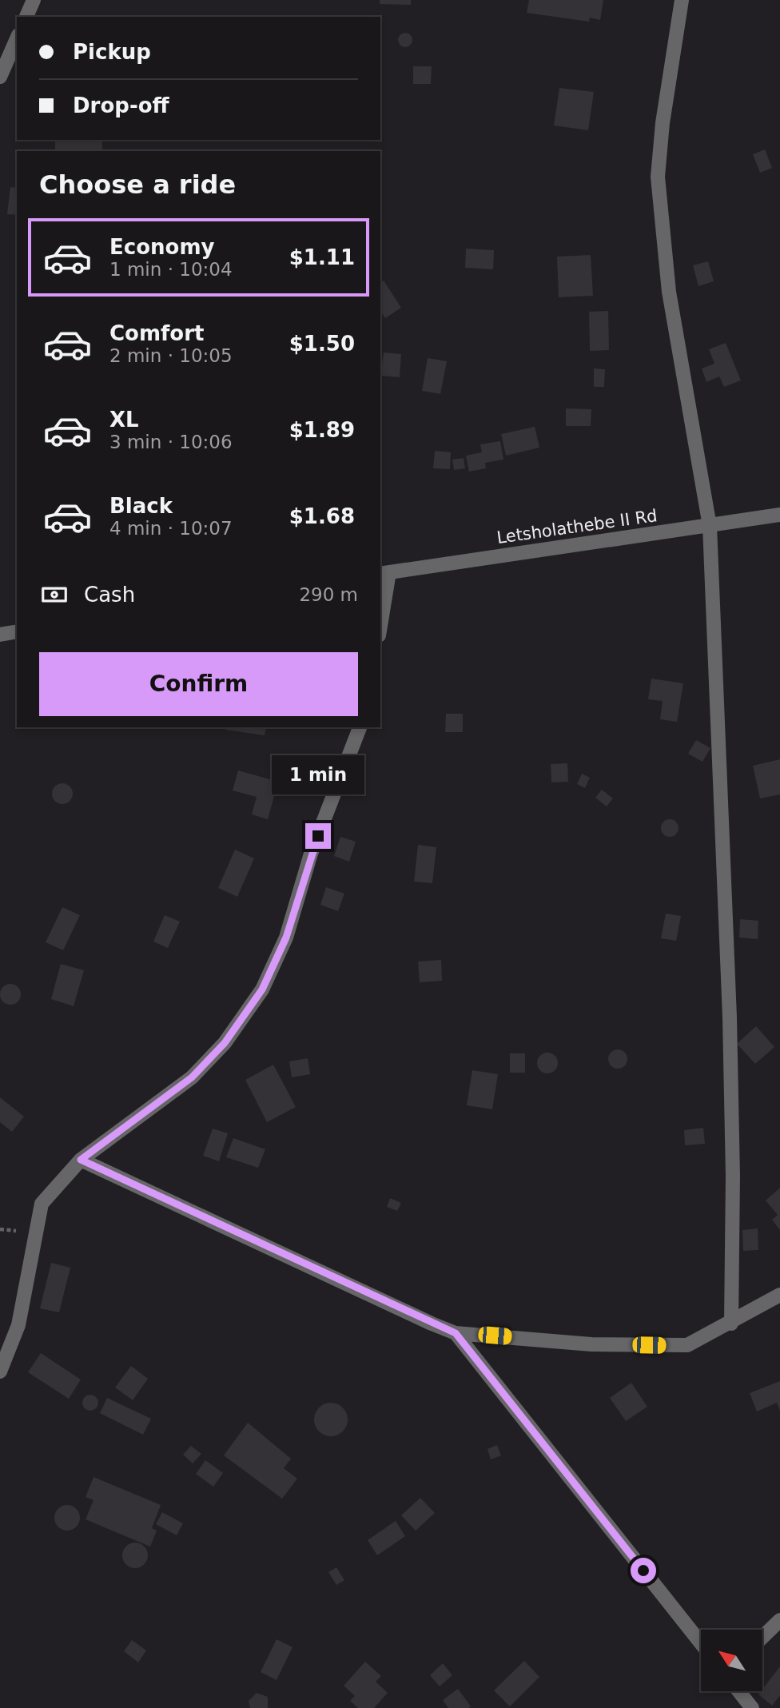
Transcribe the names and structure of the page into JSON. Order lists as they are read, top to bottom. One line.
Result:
{"streets":{"street":["Letsholathebe II Rd"]},"north":"top left","page":{"banner":["Pickup","Drop-off"],"heading":"Choose a ride","list":[{"name":"Economy","note":"1 min · 10:04","value":"$1.11"},{"name":"Comfort","note":"2 min · 10:05","value":"$1.50"},{"name":"XL","note":"3 min · 10:06","value":"$1.89"},{"name":"Black","note":"4 min · 10:07","value":"$1.68"}],"pay":["Cash","290 m"],"buttons":"Confirm","bubble":"1 min"}}
